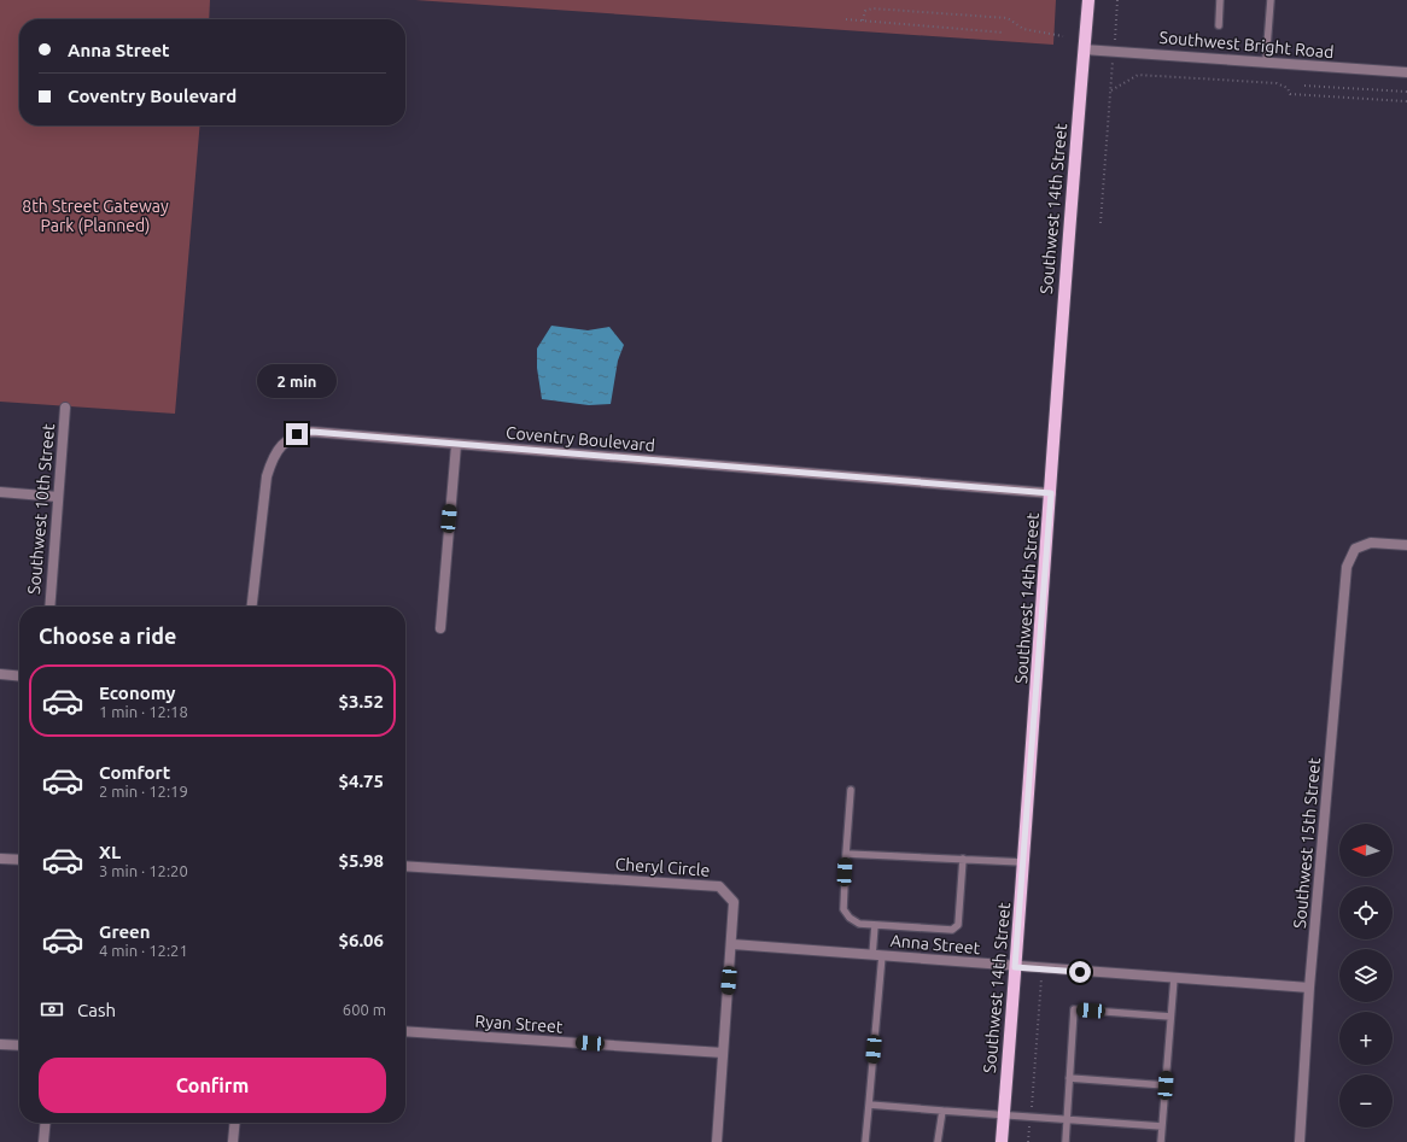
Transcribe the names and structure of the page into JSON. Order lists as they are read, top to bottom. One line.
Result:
{"streets":{"main road":["Southwest 14th Street"],"street":["Southwest Bright Road","Coventry Boulevard","Southwest 10th Street","Southwest 15th Street","Cheryl Circle","Anna Street","Ryan Street"]},"crossings":[["Southwest Bright Road","Southwest 14th Street"],["Southwest 14th Street","Coventry Boulevard"],["Southwest 14th Street","Anna Street"],["Southwest 15th Street","Anna Street"],["Cheryl Circle","Anna Street"],["Cheryl Circle","Ryan Street"]],"parks":["8th Street Gateway Park (Planned)"],"north":"left","page":{"banner":["Anna Street","Coventry Boulevard"],"bubble":"2 min","heading":"Choose a ride","list":[{"name":"Economy","note":"1 min · 12:18","value":"$3.52"},{"name":"Comfort","note":"2 min · 12:19","value":"$4.75"},{"name":"XL","note":"3 min · 12:20","value":"$5.98"},{"name":"Green","note":"4 min · 12:21","value":"$6.06"}],"map_buttons":["+","−"],"pay":["Cash","600 m"],"buttons":"Confirm"}}
